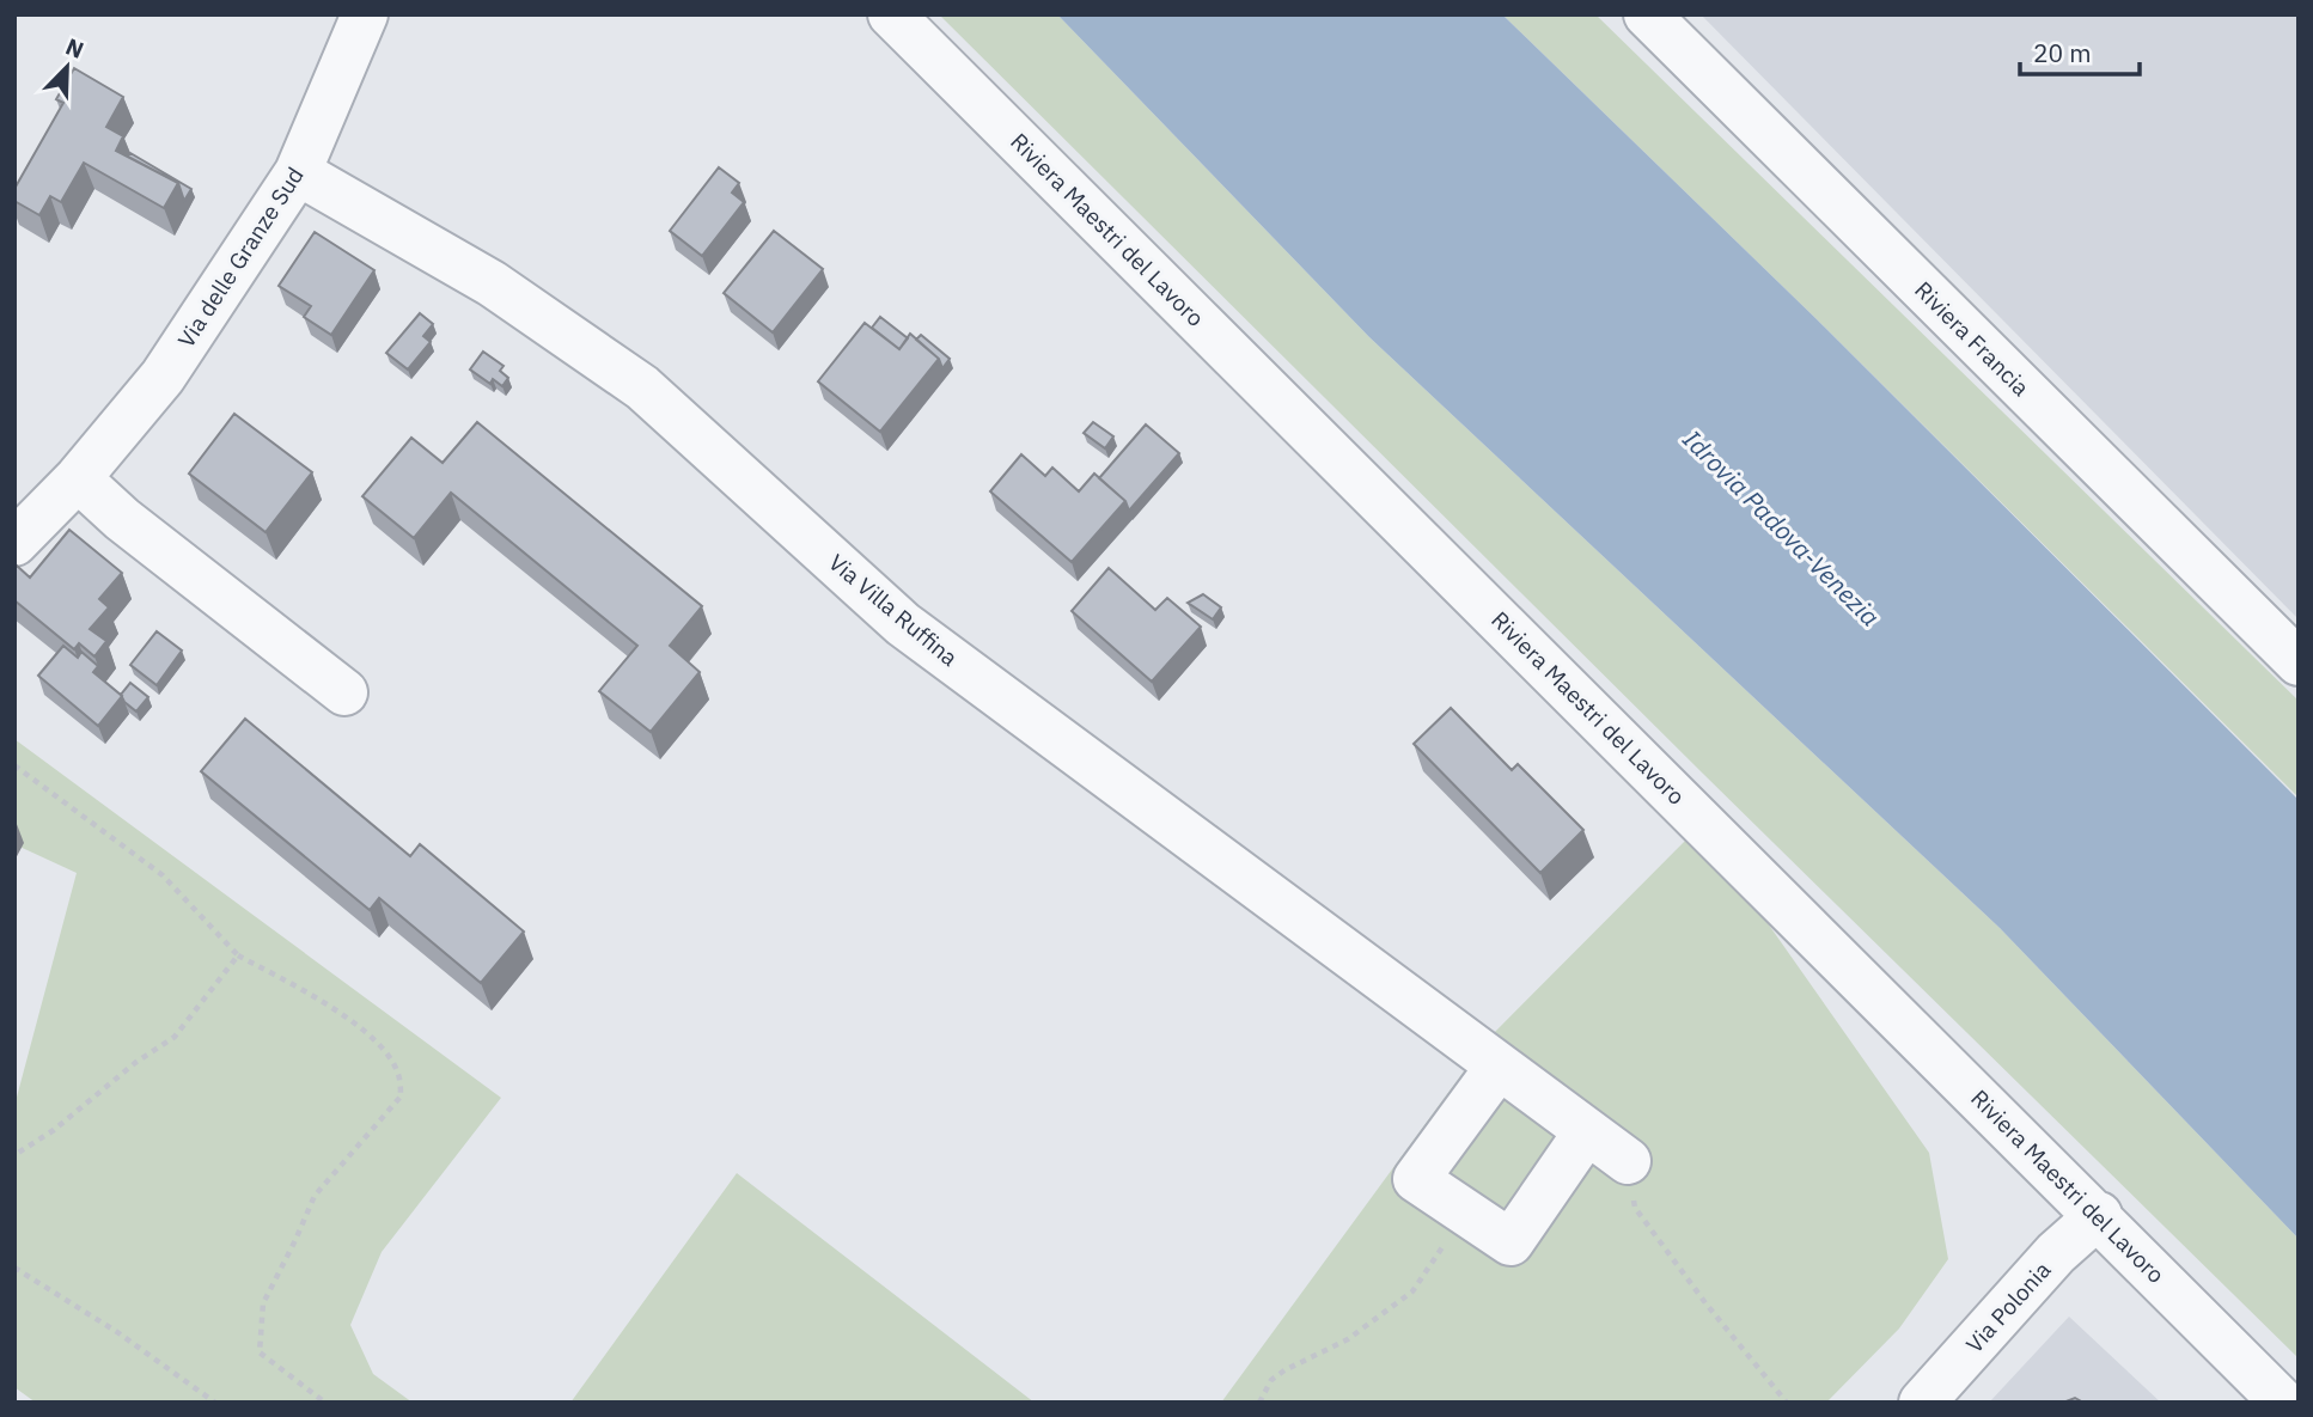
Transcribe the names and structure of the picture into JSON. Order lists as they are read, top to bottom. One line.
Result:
{"streets":{"street":["Riviera Maestri del Lavoro","Via delle Granze Sud","Riviera Francia","Via Villa Ruffina","Via Polonia"]},"crossings":[["Riviera Maestri del Lavoro","Via Polonia"],["Via delle Granze Sud","Via Villa Ruffina"]],"water":["Idrovia Padova-Venezia"],"scale_bar":"20 m","north":"top right"}
